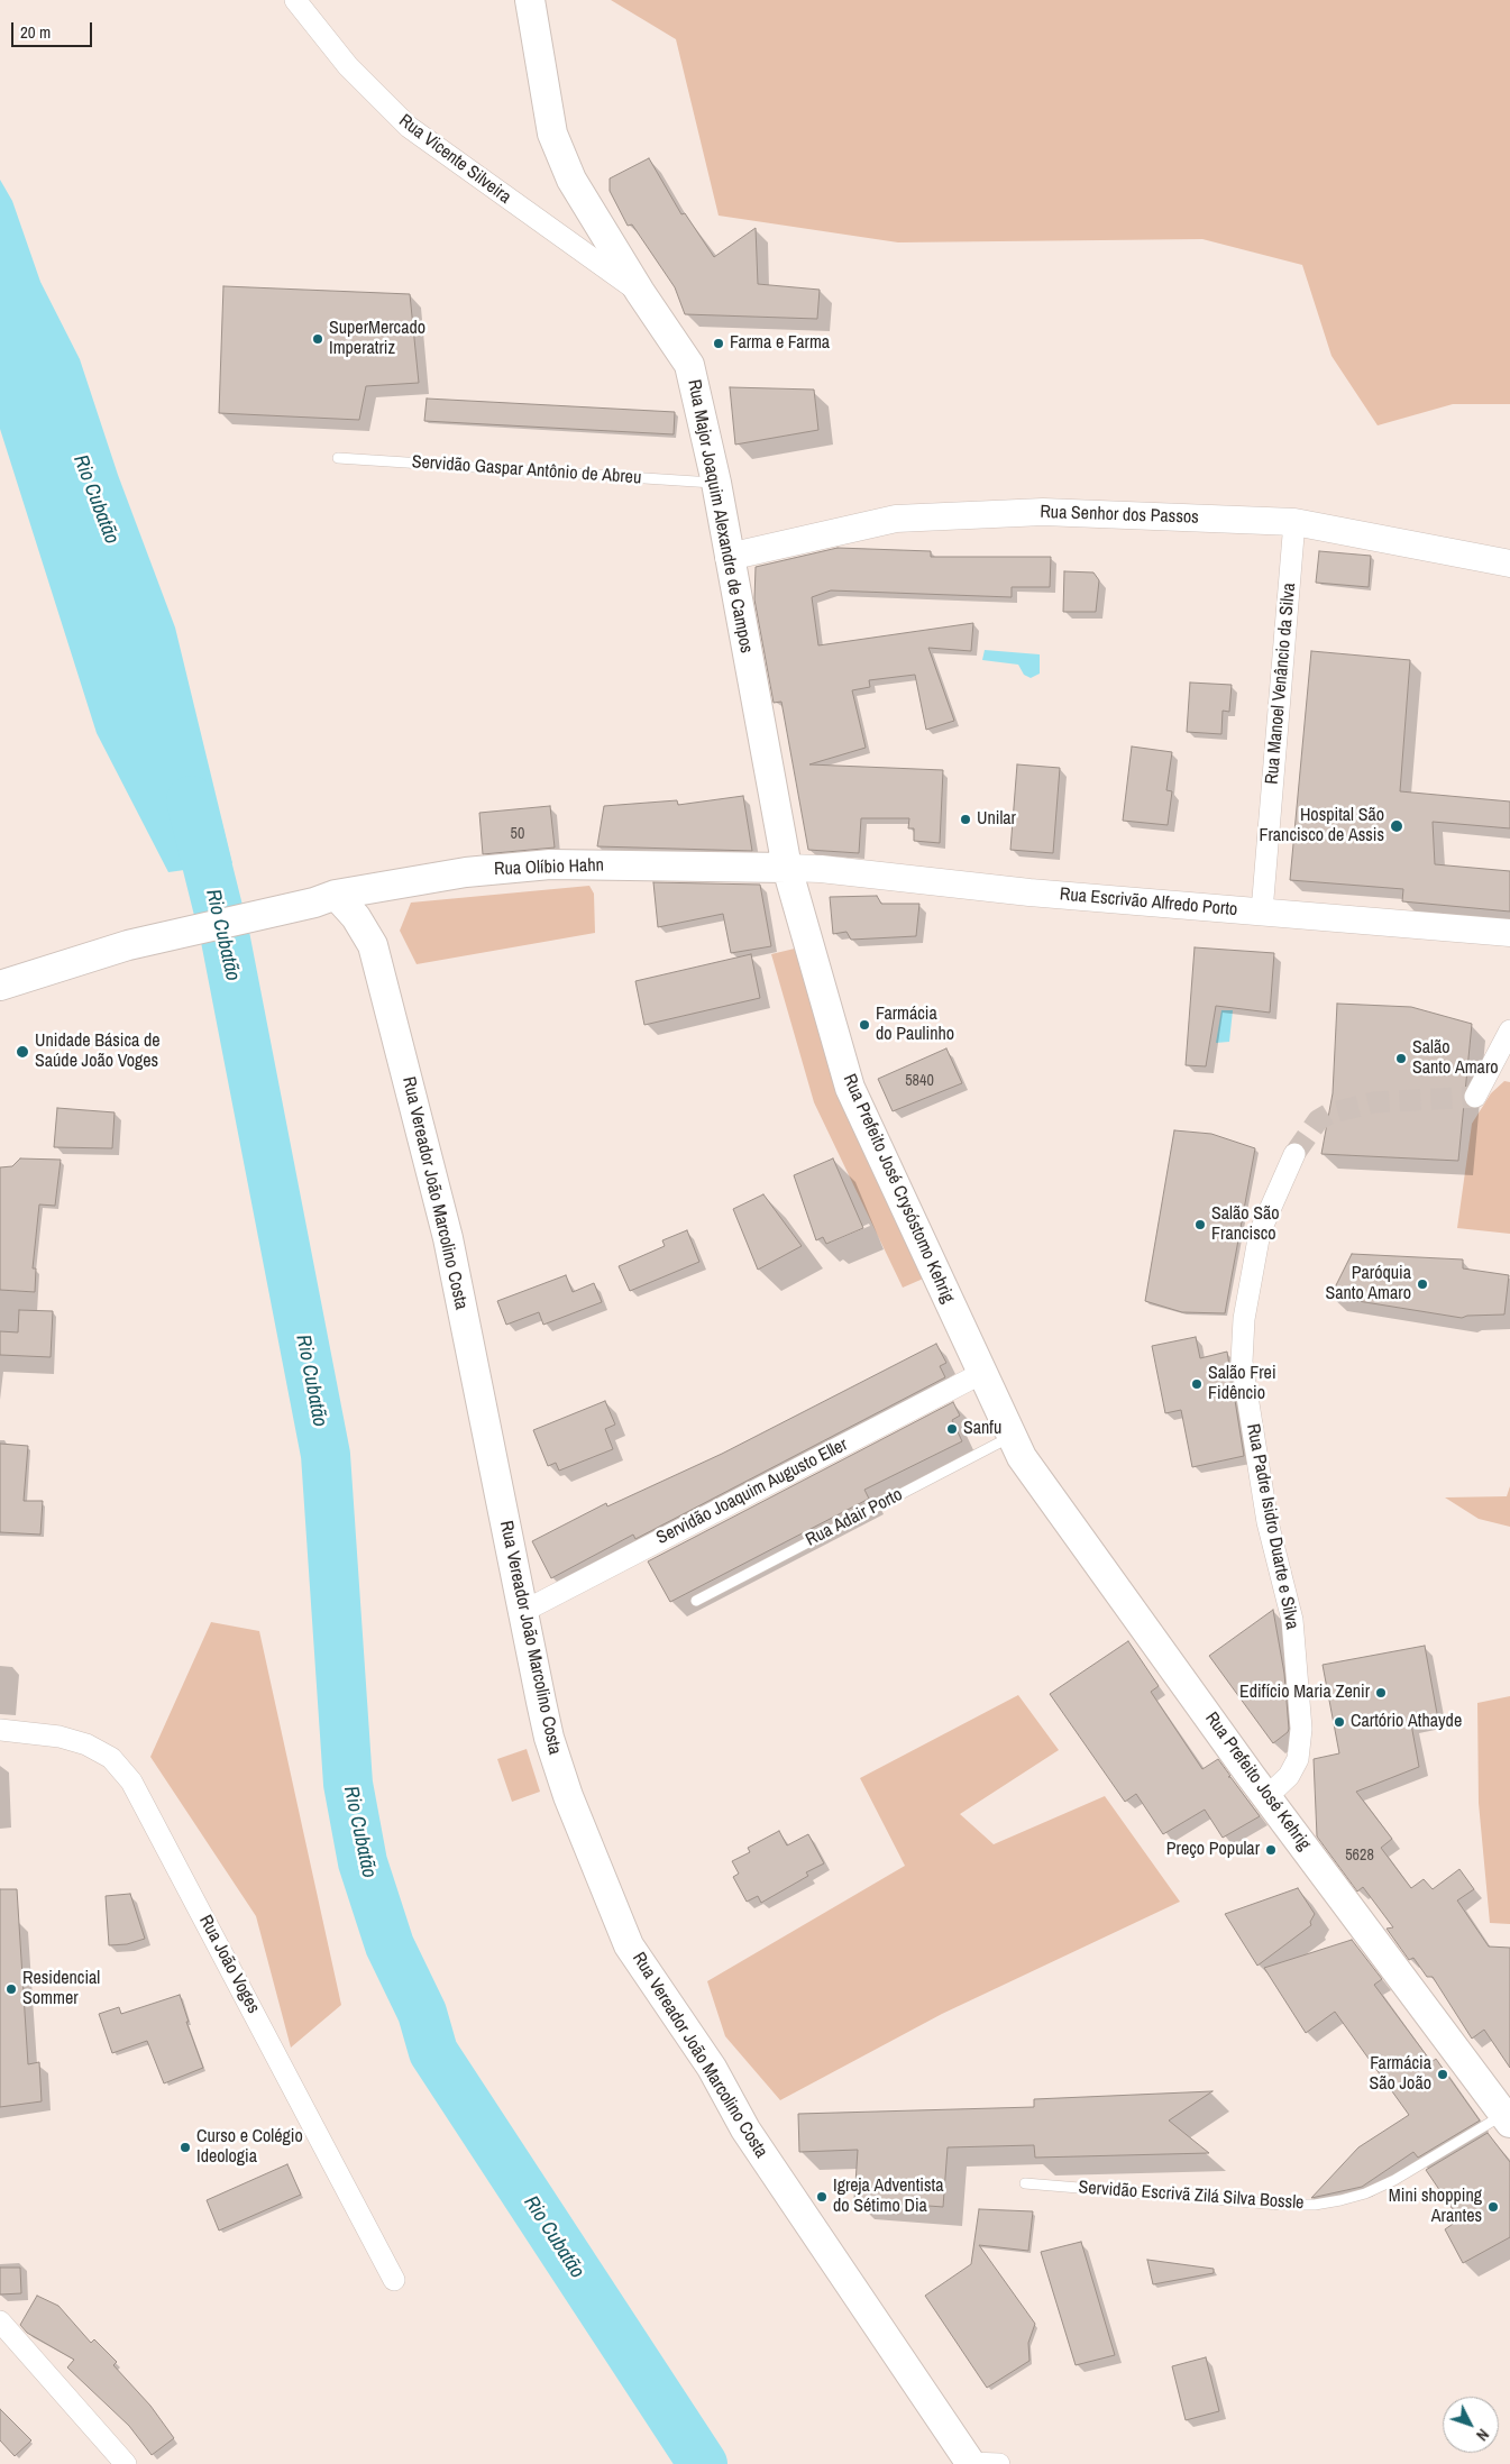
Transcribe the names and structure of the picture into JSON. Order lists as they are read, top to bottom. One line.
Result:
{"streets":{"main road":["Rua Major Joaquim Alexandre de Campos","Rua Olíbio Hahn","Rua Prefeito José Crysóstomo Kehrig","Rua Vereador João Marcolino Costa","Rua Prefeito José Kehrig"],"street":["Rua Vicente Silveira","Rua Senhor dos Passos","Rua Manoel Venâncio da Silva","Rua Escrivão Alfredo Porto","Servidão Joaquim Augusto Eller","Rua Padre Isidro Duarte e Silva","Rua João Voges"],"lane":["Servidão Gaspar Antônio de Abreu","Rua Adair Porto","Servidão Escrivã Zilá Silva Bossle"]},"crossings":[["Rua Vicente Silveira","Rua Major Joaquim Alexandre de Campos"],["Servidão Gaspar Antônio de Abreu","Rua Major Joaquim Alexandre de Campos"],["Rua Senhor dos Passos","Rua Major Joaquim Alexandre de Campos"],["Rua Senhor dos Passos","Rua Manoel Venâncio da Silva"],["Rua Major Joaquim Alexandre de Campos","Rua Olíbio Hahn"],["Rua Major Joaquim Alexandre de Campos","Rua Escrivão Alfredo Porto"],["Rua Major Joaquim Alexandre de Campos","Rua Prefeito José Crysóstomo Kehrig"],["Rua Manoel Venâncio da Silva","Rua Escrivão Alfredo Porto"],["Rua Olíbio Hahn","Rua Escrivão Alfredo Porto"],["Rua Olíbio Hahn","Rua Prefeito José Crysóstomo Kehrig"],["Rua Olíbio Hahn","Rua Vereador João Marcolino Costa"],["Rua Escrivão Alfredo Porto","Rua Prefeito José Crysóstomo Kehrig"],["Rua Prefeito José Crysóstomo Kehrig","Servidão Joaquim Augusto Eller"],["Rua Prefeito José Crysóstomo Kehrig","Rua Adair Porto"],["Rua Prefeito José Crysóstomo Kehrig","Rua Prefeito José Kehrig"],["Rua Vereador João Marcolino Costa","Servidão Joaquim Augusto Eller"],["Rua Adair Porto","Rua Prefeito José Kehrig"],["Rua Padre Isidro Duarte e Silva","Rua Prefeito José Kehrig"],["Rua Prefeito José Kehrig","Servidão Escrivã Zilá Silva Bossle"]],"water":["Rio Cubatão"],"places":["SuperMercado Imperatriz","Farma e Farma","Unilar","Hospital São Francisco de Assis","Farmácia do Paulinho","Unidade Básica de Saúde João Voges","Salão Santo Amaro","Salão São Francisco","Paróquia Santo Amaro","Salão Frei Fidêncio","Sanfu","Edifício Maria Zenir","Cartório Athayde","Preço Popular","Residencial Sommer","Farmácia São João","Curso e Colégio Ideologia","Igreja Adventista do Sétimo Dia","Mini shopping Arantes"],"house_numbers":["50","5840","5628"],"scale_bar":"20 m","north":"bottom right"}
